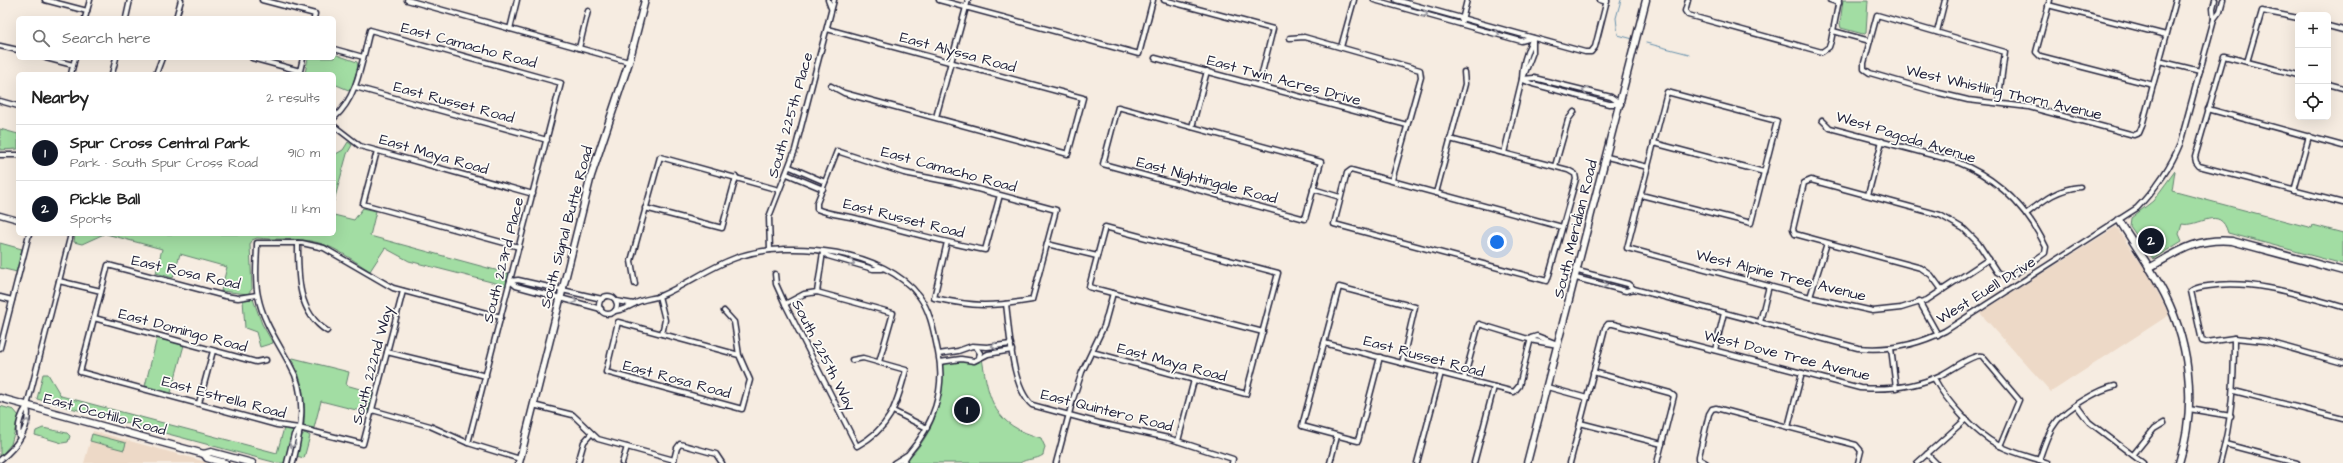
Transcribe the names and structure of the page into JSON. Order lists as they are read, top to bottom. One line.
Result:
{"streets":{"street":["East Camacho Road","East Alyssa Road","East Twin Acres Drive","West Whistling Thorn Avenue","East Russet Road","South 225th Place","West Pagoda Avenue","East Maya Road","East Nightingale Road","South Signal Butte Road","South Meridian Road","South 223rd Place","East Rosa Road","West Alpine Tree Avenue","West Euell Drive","East Domingo Road","South 225th Way","West Dove Tree Avenue","South 222nd Way","East Estrella Road","East Quintero Road","East Ocotillo Road"]},"crossings":[["East Camacho Road","East Russet Road"],["East Camacho Road","South 223rd Place"],["East Alyssa Road","South 225th Place"],["East Russet Road","South 223rd Place"],["West Pagoda Avenue","West Alpine Tree Avenue"],["East Maya Road","South 223rd Place"],["South Meridian Road","West Euell Drive"],["East Domingo Road","East Estrella Road"],["South 222nd Way","East Estrella Road"]],"page":{"map_buttons":["+","−"],"search":"Search here","heading":["Nearby","2 results"],"list":[{"mark":"1","name":"Spur Cross Central Park","note":"Park · South Spur Cross Road","value":"910 m"},{"mark":"2","name":"Pickle Ball","note":"Sports","value":"1.1 km"}],"pins":["2","1"]}}
